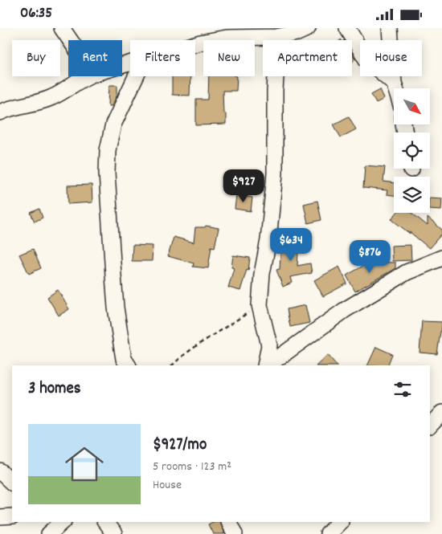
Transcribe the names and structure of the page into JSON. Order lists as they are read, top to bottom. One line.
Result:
{"north":"bottom right","page":{"status":"06:35","chip":["Buy","Rent","Filters","New","Apartment","House"],"price":["$927","$634","$876"],"heading":"3 homes","list":[{"name":"$927/mo","note":"5 rooms · 123 m² · House"}]}}
